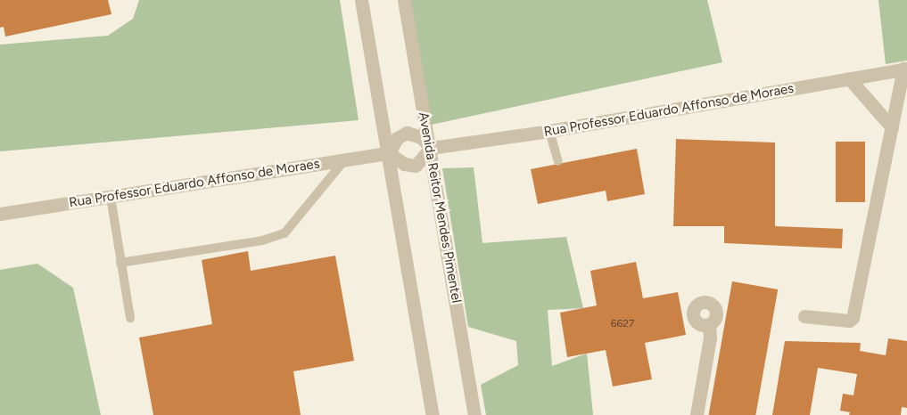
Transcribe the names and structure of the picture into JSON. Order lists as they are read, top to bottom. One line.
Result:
{"streets":{"street":["Rua Professor Eduardo Affonso de Moraes","Avenida Reitor Mendes Pimentel"]},"crossings":[["Rua Professor Eduardo Affonso de Moraes","Avenida Reitor Mendes Pimentel"]],"house_numbers":["6627"]}
